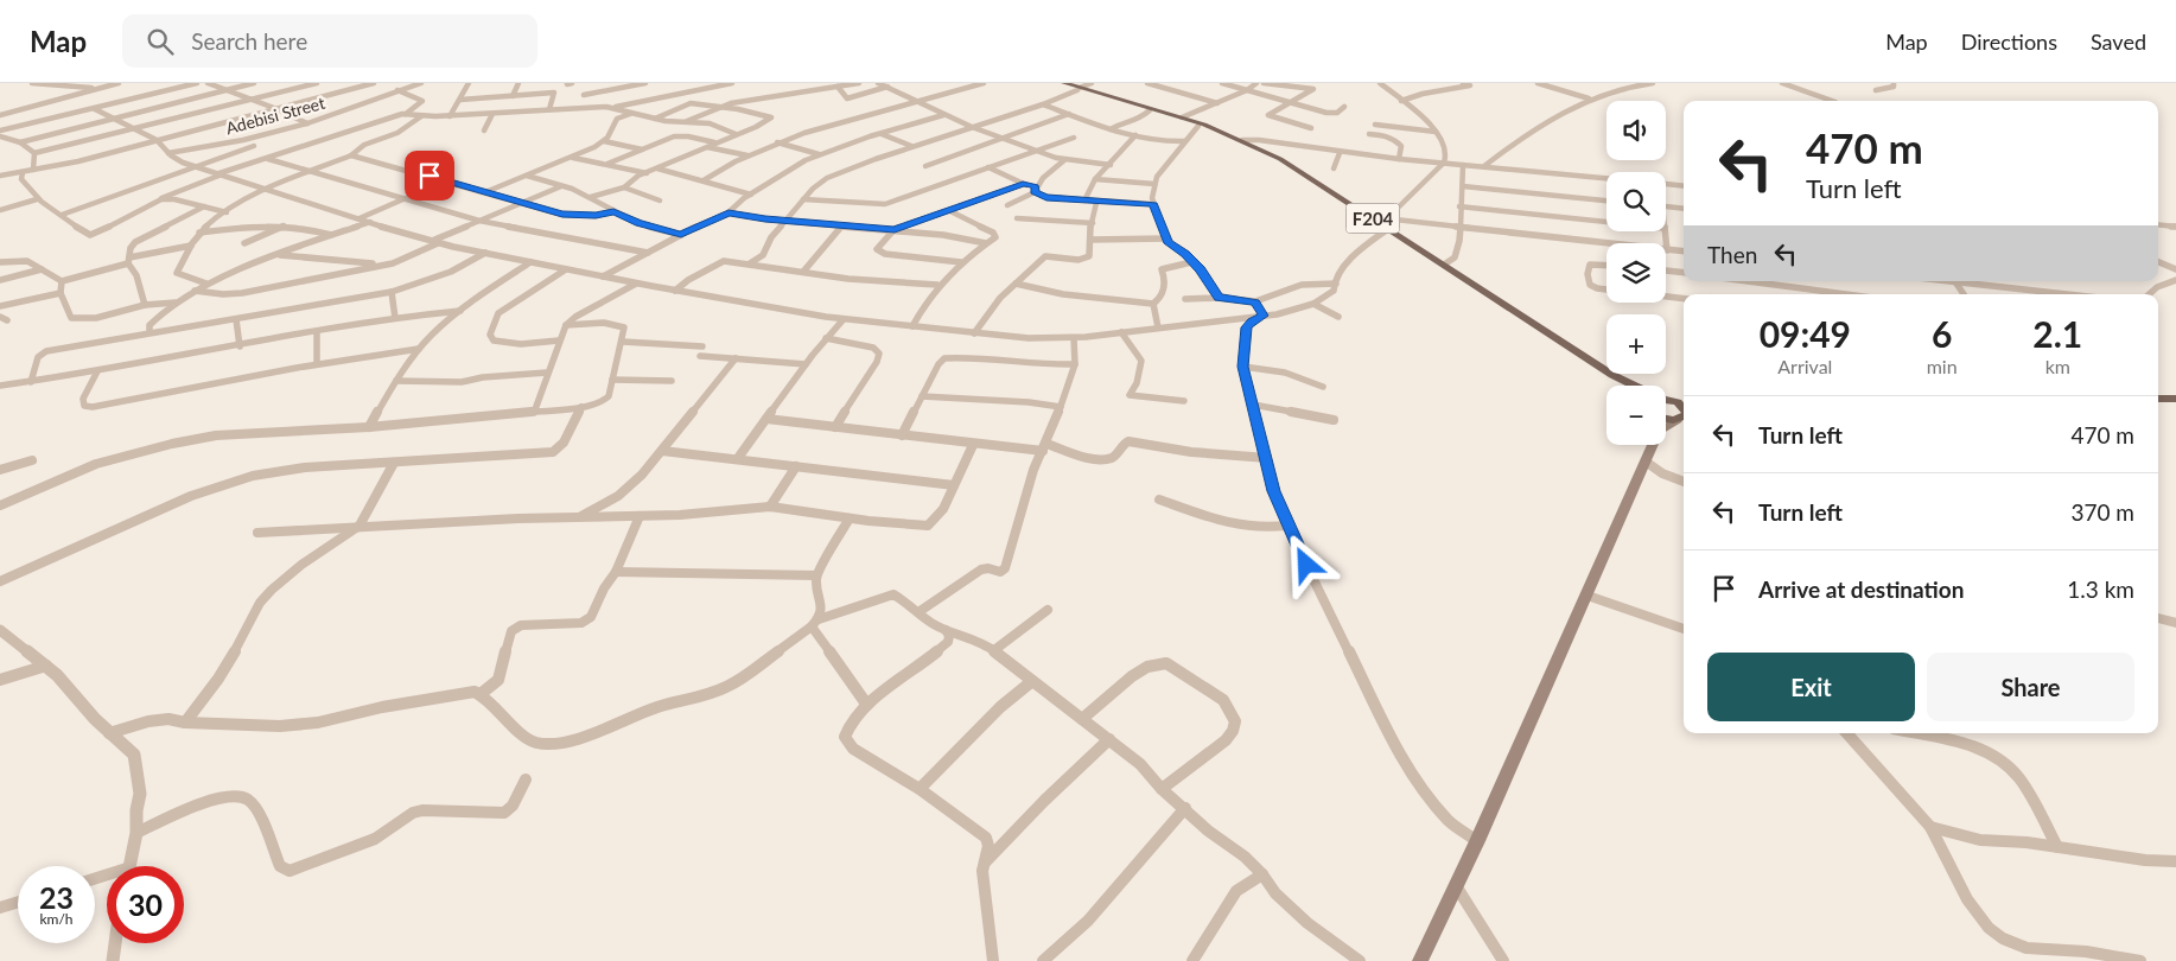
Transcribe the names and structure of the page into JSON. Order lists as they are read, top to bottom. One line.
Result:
{"streets":{"main road":["F204"],"street":["Adebisi Street"]},"page":{"header":"Map","search":"Search here","nav":["Map","Directions","Saved"],"map_buttons":["+","−"],"turn":["470 m","Turn left"],"then":"Then","eta":["09:49","Arrival","6","min","2.1","km"],"list":[{"name":"Turn left","value":"470 m"},{"name":"Turn left","value":"370 m"},{"name":"Arrive at destination","value":"1.3 km"}],"buttons":["Exit","Share"],"speed":"23 km/h","limit":"30"}}
